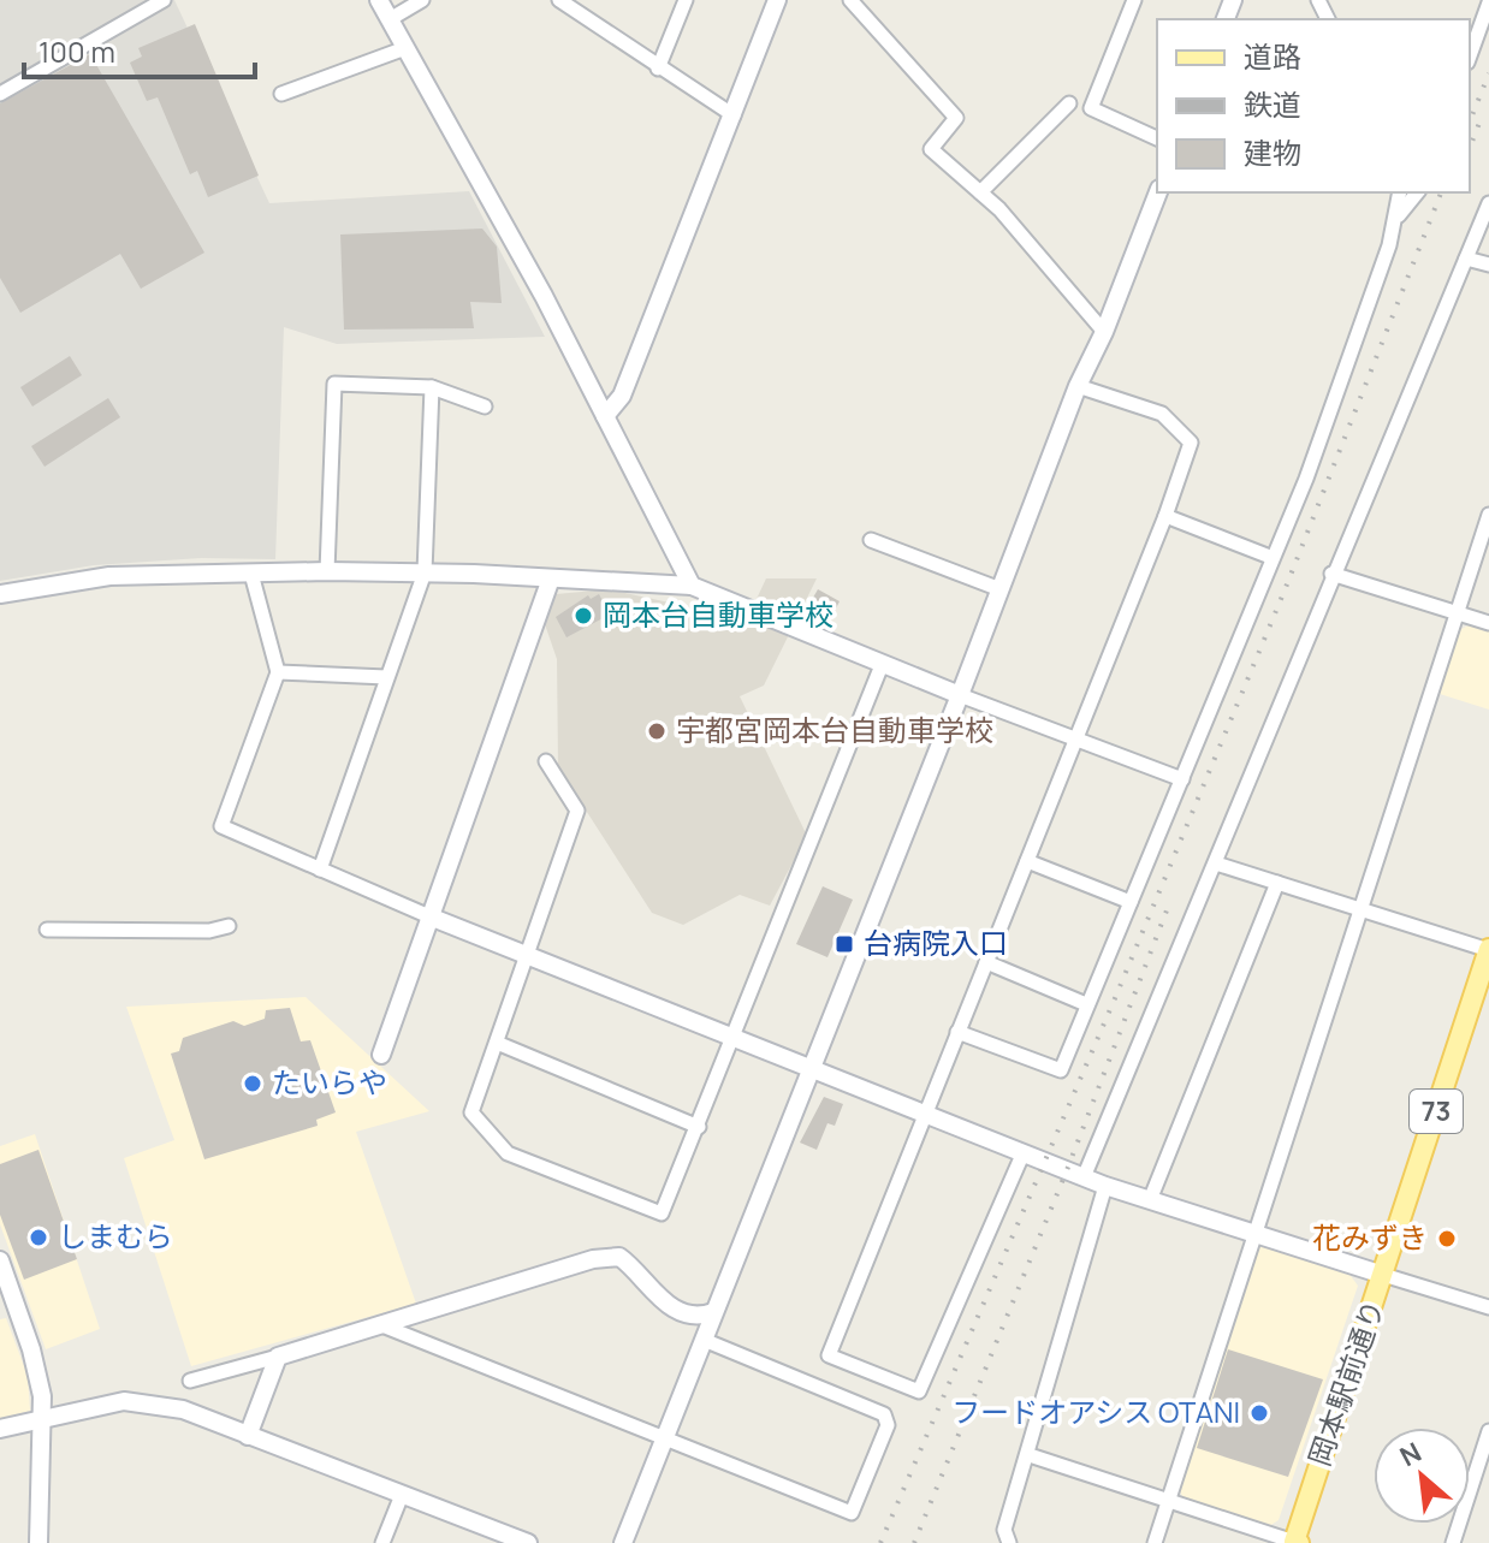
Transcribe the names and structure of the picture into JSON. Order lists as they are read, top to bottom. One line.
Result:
{"streets":{"main road":["73","岡本駅前通り"]},"places":{"other":["岡本台自動車学校","宇都宮岡本台自動車学校","たいらや","しまむら","花みずき","フードオアシス OTANI"],"transit":["台病院入口"]},"legend":["道路","鉄道","建物"],"scale_bar":"100 m","north":"top left"}
